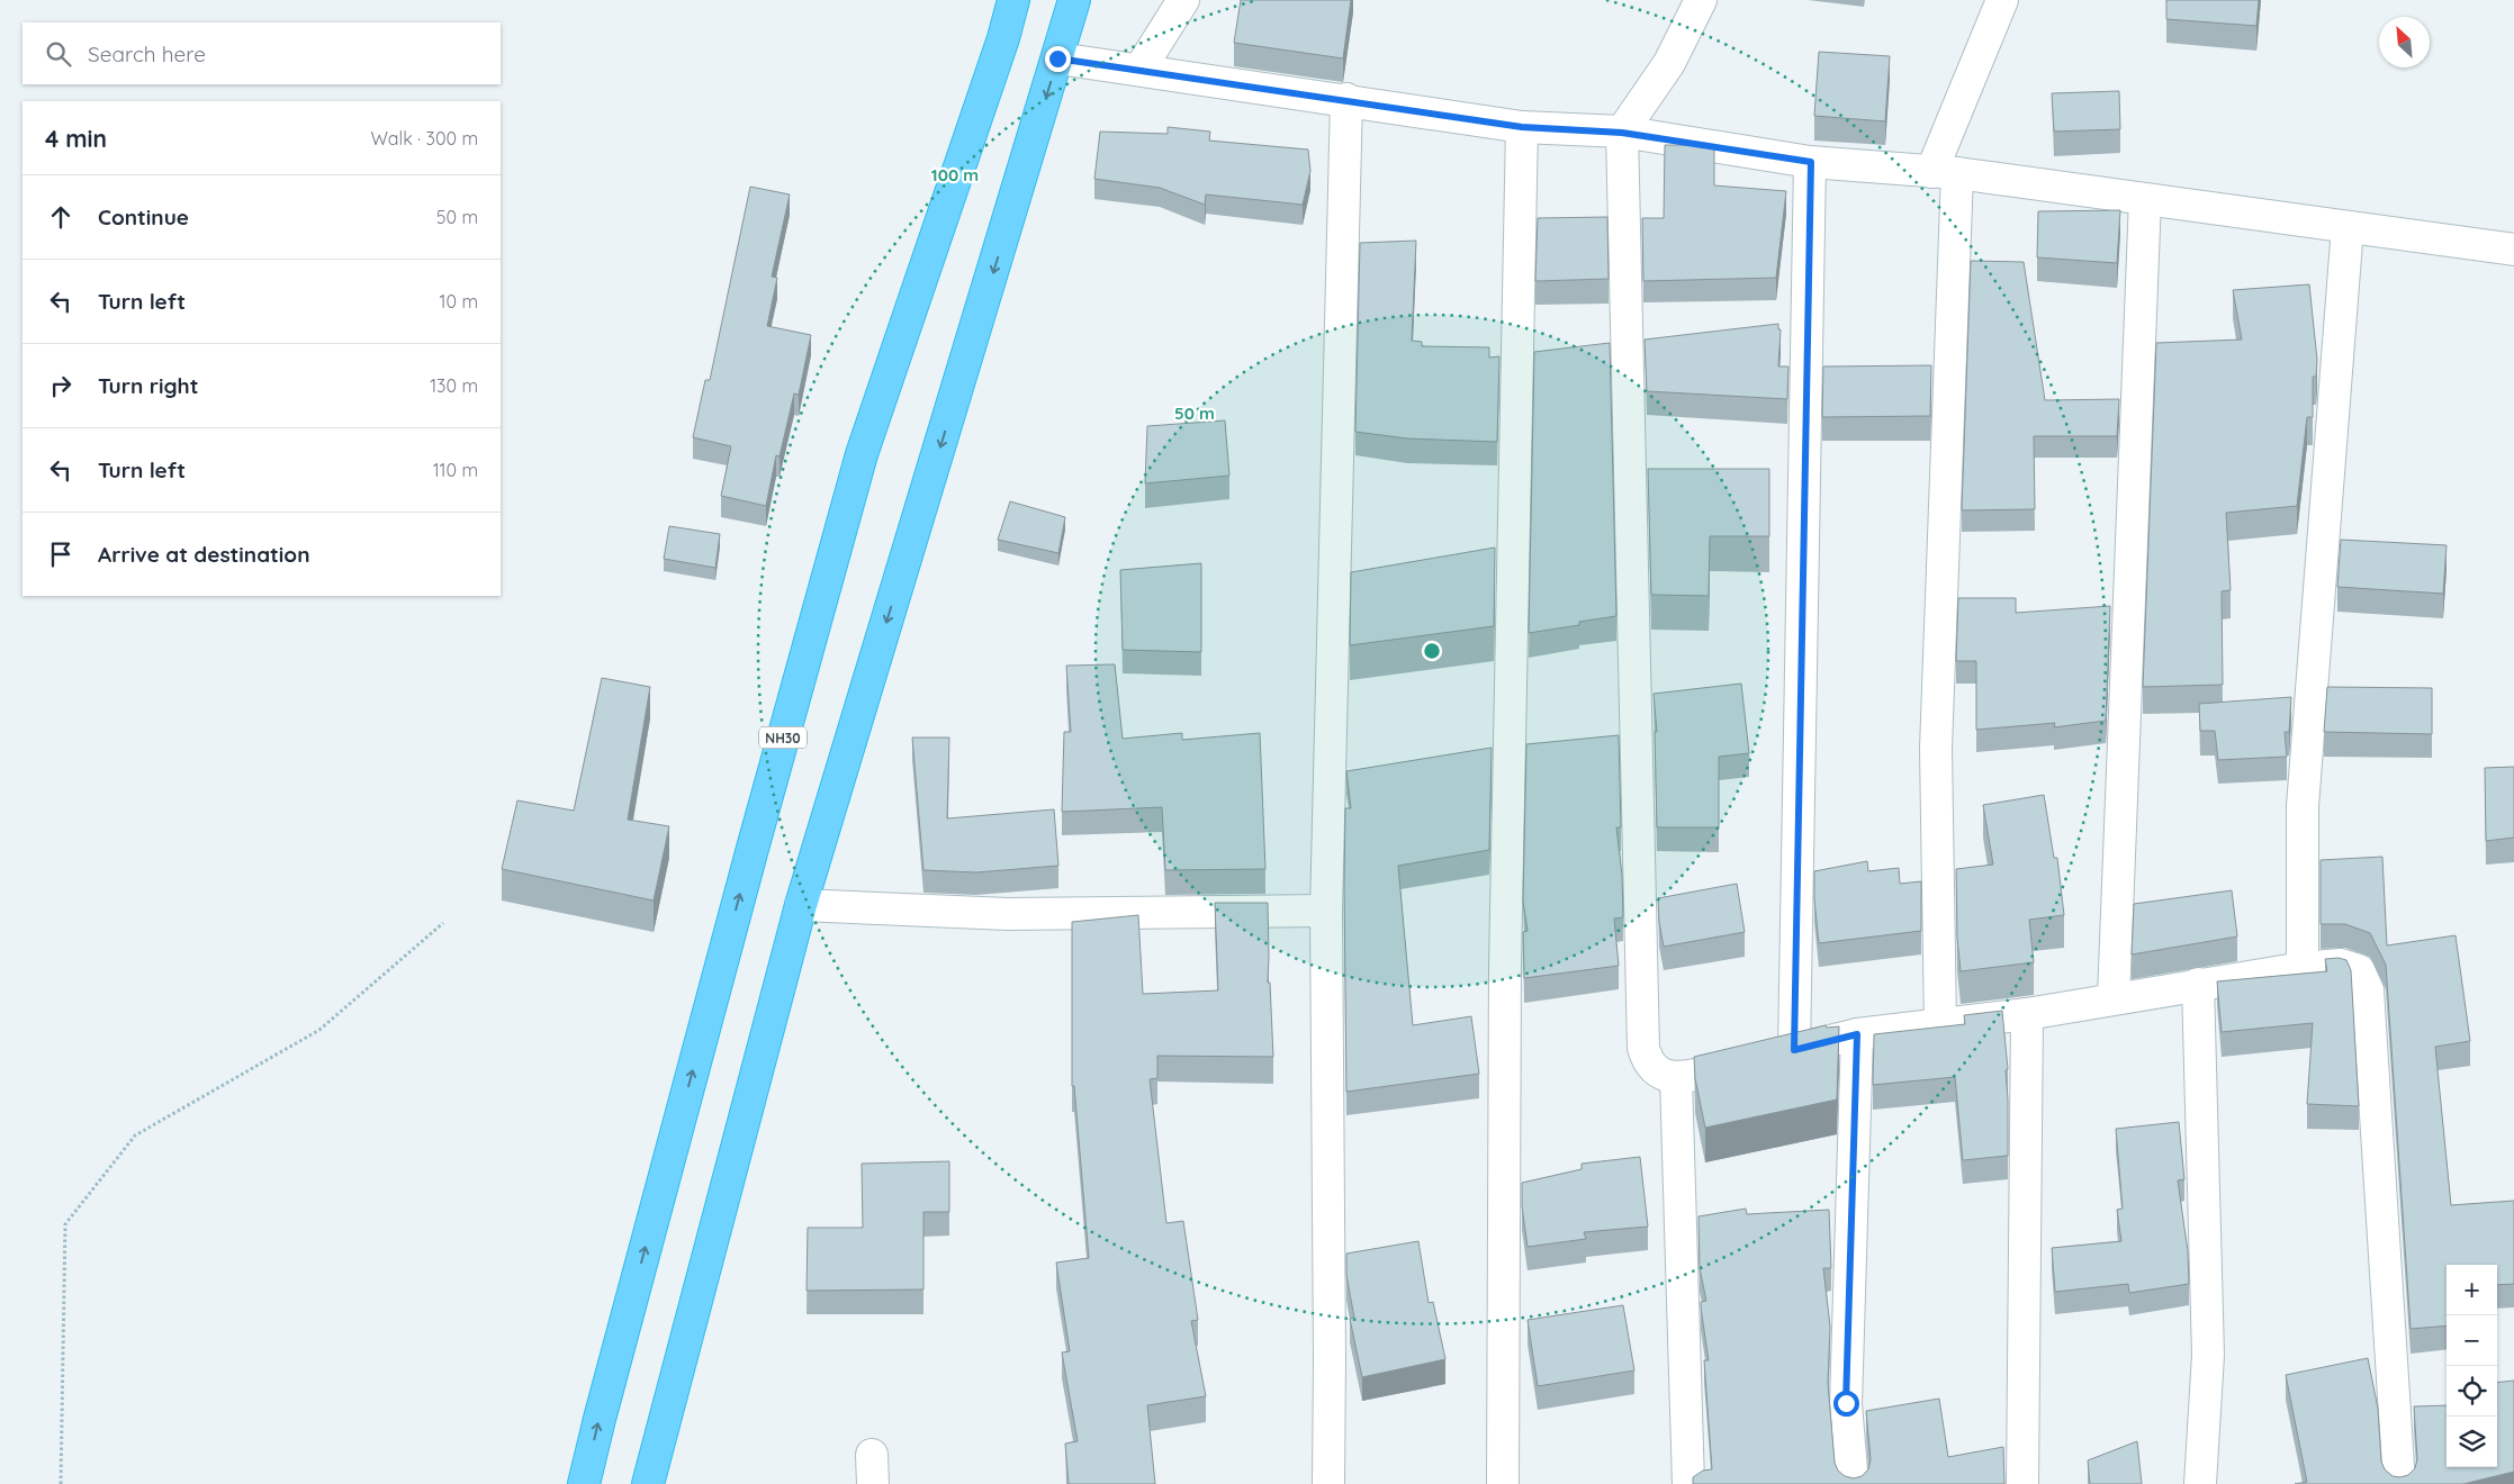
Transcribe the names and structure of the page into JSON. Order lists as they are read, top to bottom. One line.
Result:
{"streets":{"highway":["NH30"]},"north":"top left","page":{"search":"Search here","heading":["4 min","Walk · 300 m"],"list":[["Continue","50 m"],["Turn left","10 m"],["Turn right","130 m"],["Turn left","110 m"],"Arrive at destination"],"map_buttons":["+","−"]},"rings":["100 m","50 m"]}
